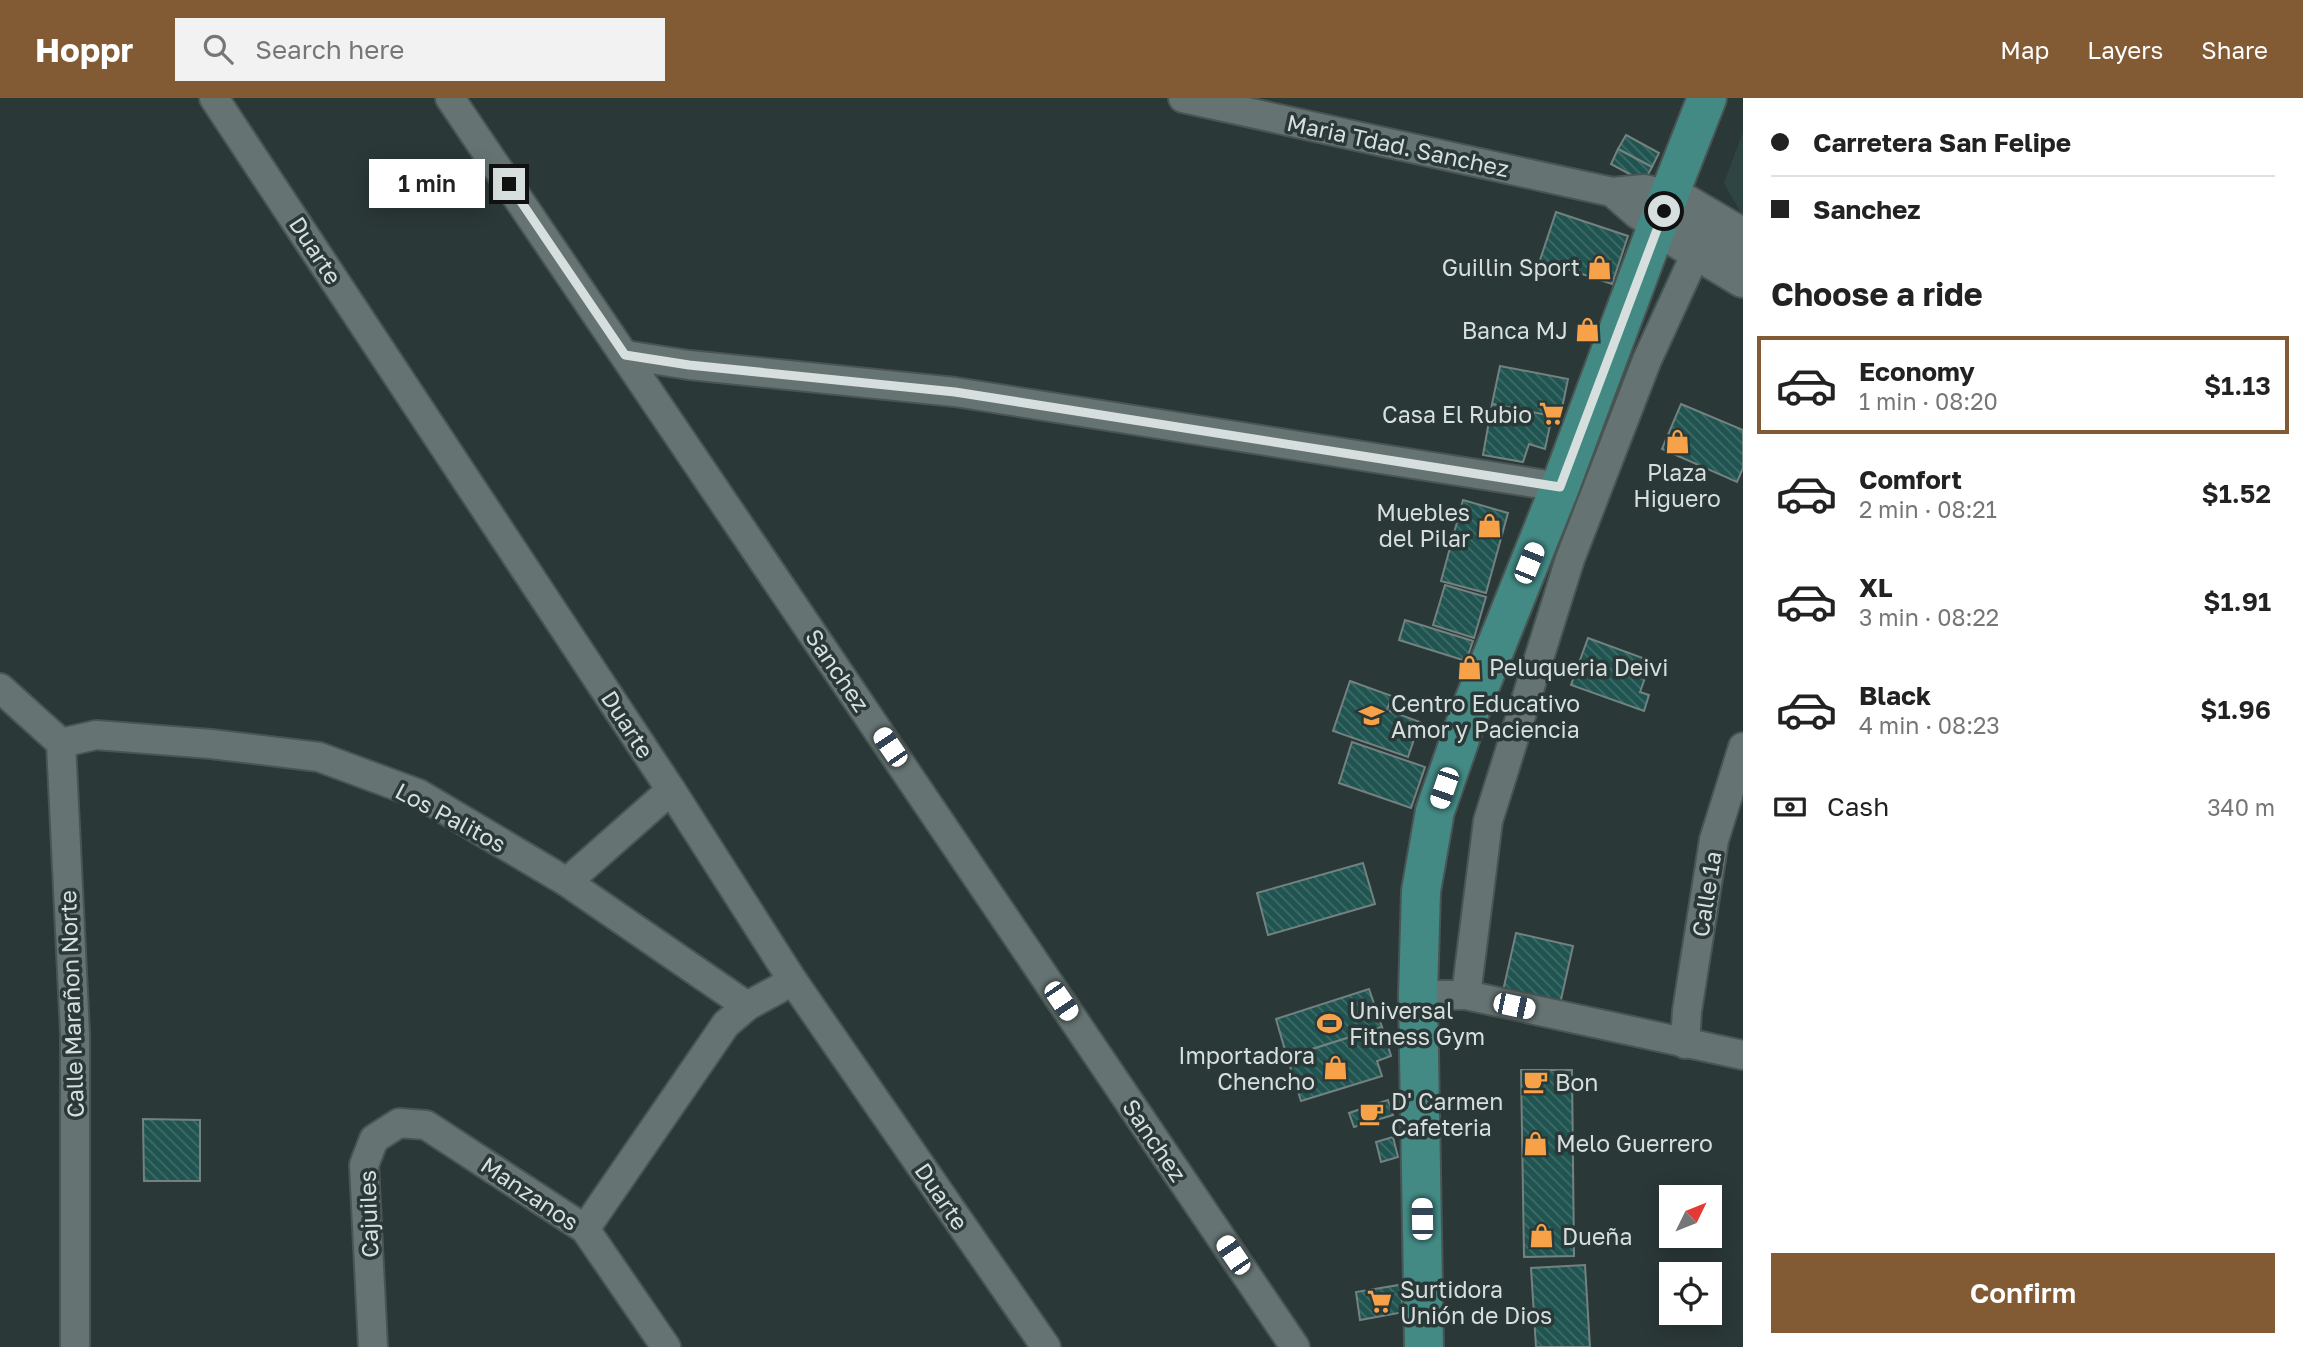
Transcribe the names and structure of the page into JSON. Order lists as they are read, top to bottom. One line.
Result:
{"streets":{"street":["Maria Tdad. Sanchez","Duarte","Sanchez","Los Palitos","Calle 1a","Calle Marañon Norte","Manzanos","Cajuiles"]},"crossings":[["Los Palitos","Calle Marañon Norte"],["Manzanos","Cajuiles"]],"places":{"shop":["Guillin Sport","Banca MJ","Plaza Higuero","Muebles del Pilar","Peluqueria Deivi","Importadora Chencho","Melo Guerrero","Dueña"],"supermarket":["Casa El Rubio","Surtidora Unión de Dios"],"school or university":["Centro Educativo Amor y Paciencia"],"sports":["Universal Fitness Gym"],"cafe":["Bon","D' Carmen Cafeteria"]},"north":"top right","page":{"header":"Hoppr","search":"Search here","nav":["Map","Layers","Share"],"banner":["Carretera San Felipe","Sanchez"],"bubble":"1 min","heading":"Choose a ride","list":[{"name":"Economy","note":"1 min · 08:20","value":"$1.13"},{"name":"Comfort","note":"2 min · 08:21","value":"$1.52"},{"name":"XL","note":"3 min · 08:22","value":"$1.91"},{"name":"Black","note":"4 min · 08:23","value":"$1.96"}],"pay":["Cash","340 m"],"buttons":"Confirm"}}
